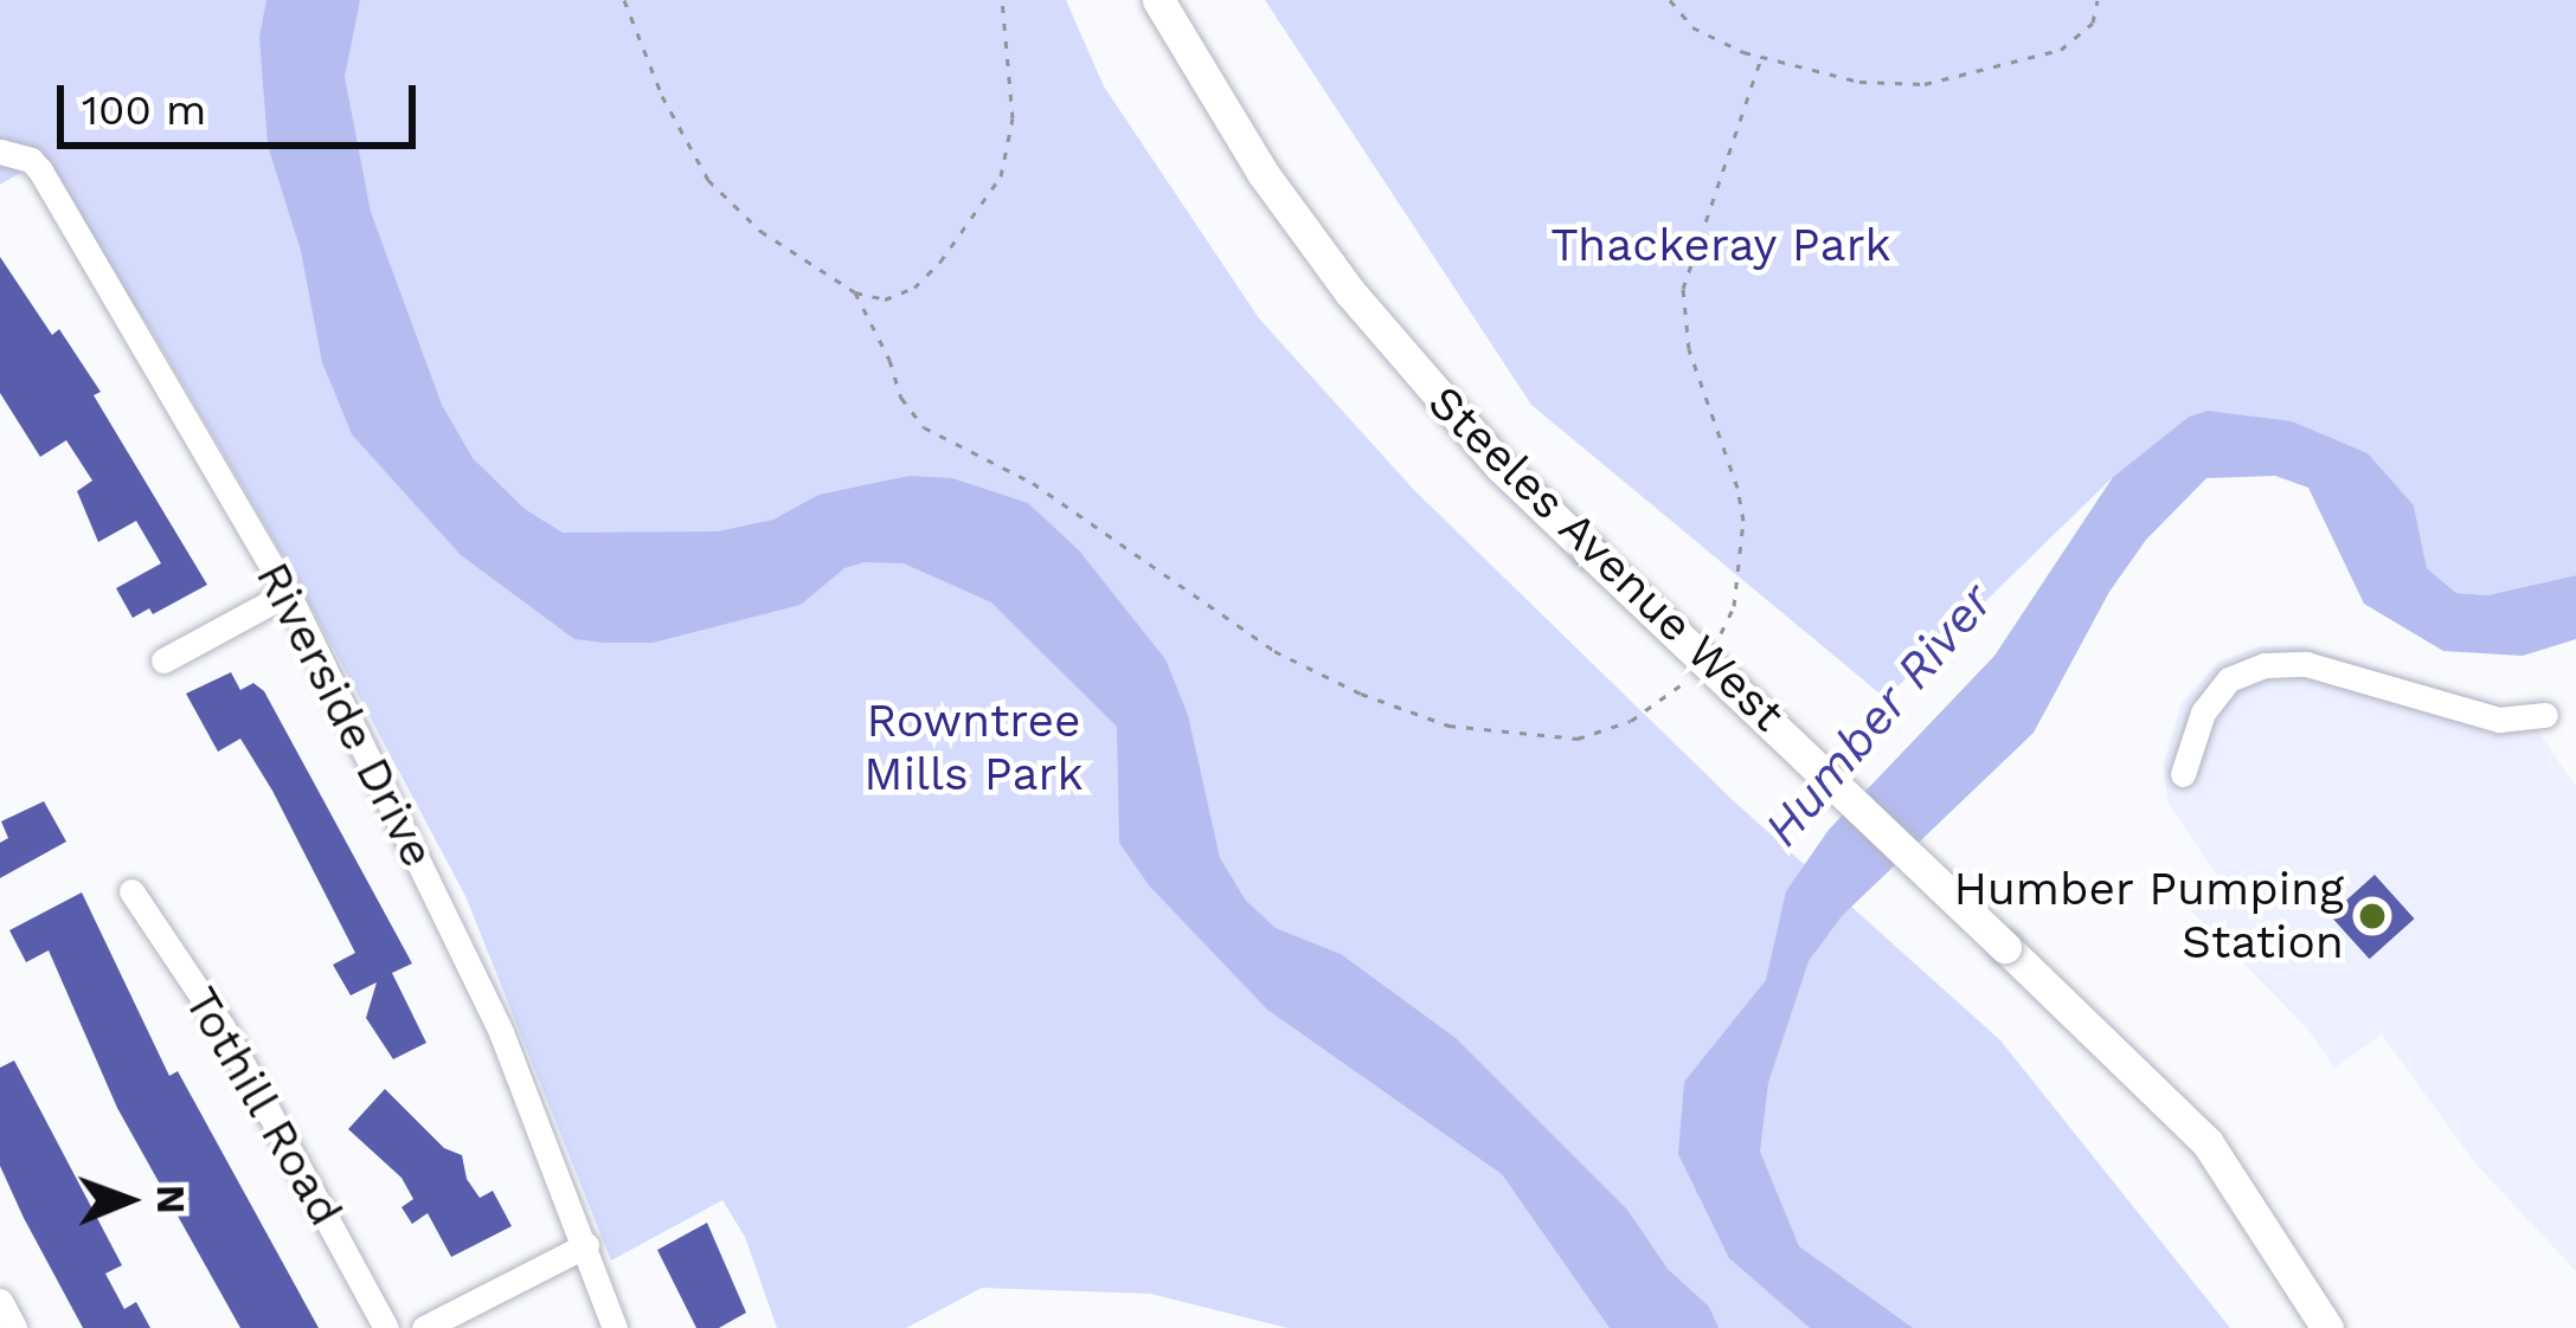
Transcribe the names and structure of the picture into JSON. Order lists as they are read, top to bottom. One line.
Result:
{"streets":{"main road":["Steeles Avenue West"],"street":["Riverside Drive","Tothill Road"]},"water":["Humber River"],"parks":["Thackeray Park","Rowntree Mills Park"],"places":["Humber Pumping Station"],"scale_bar":"100 m","north":"right"}
